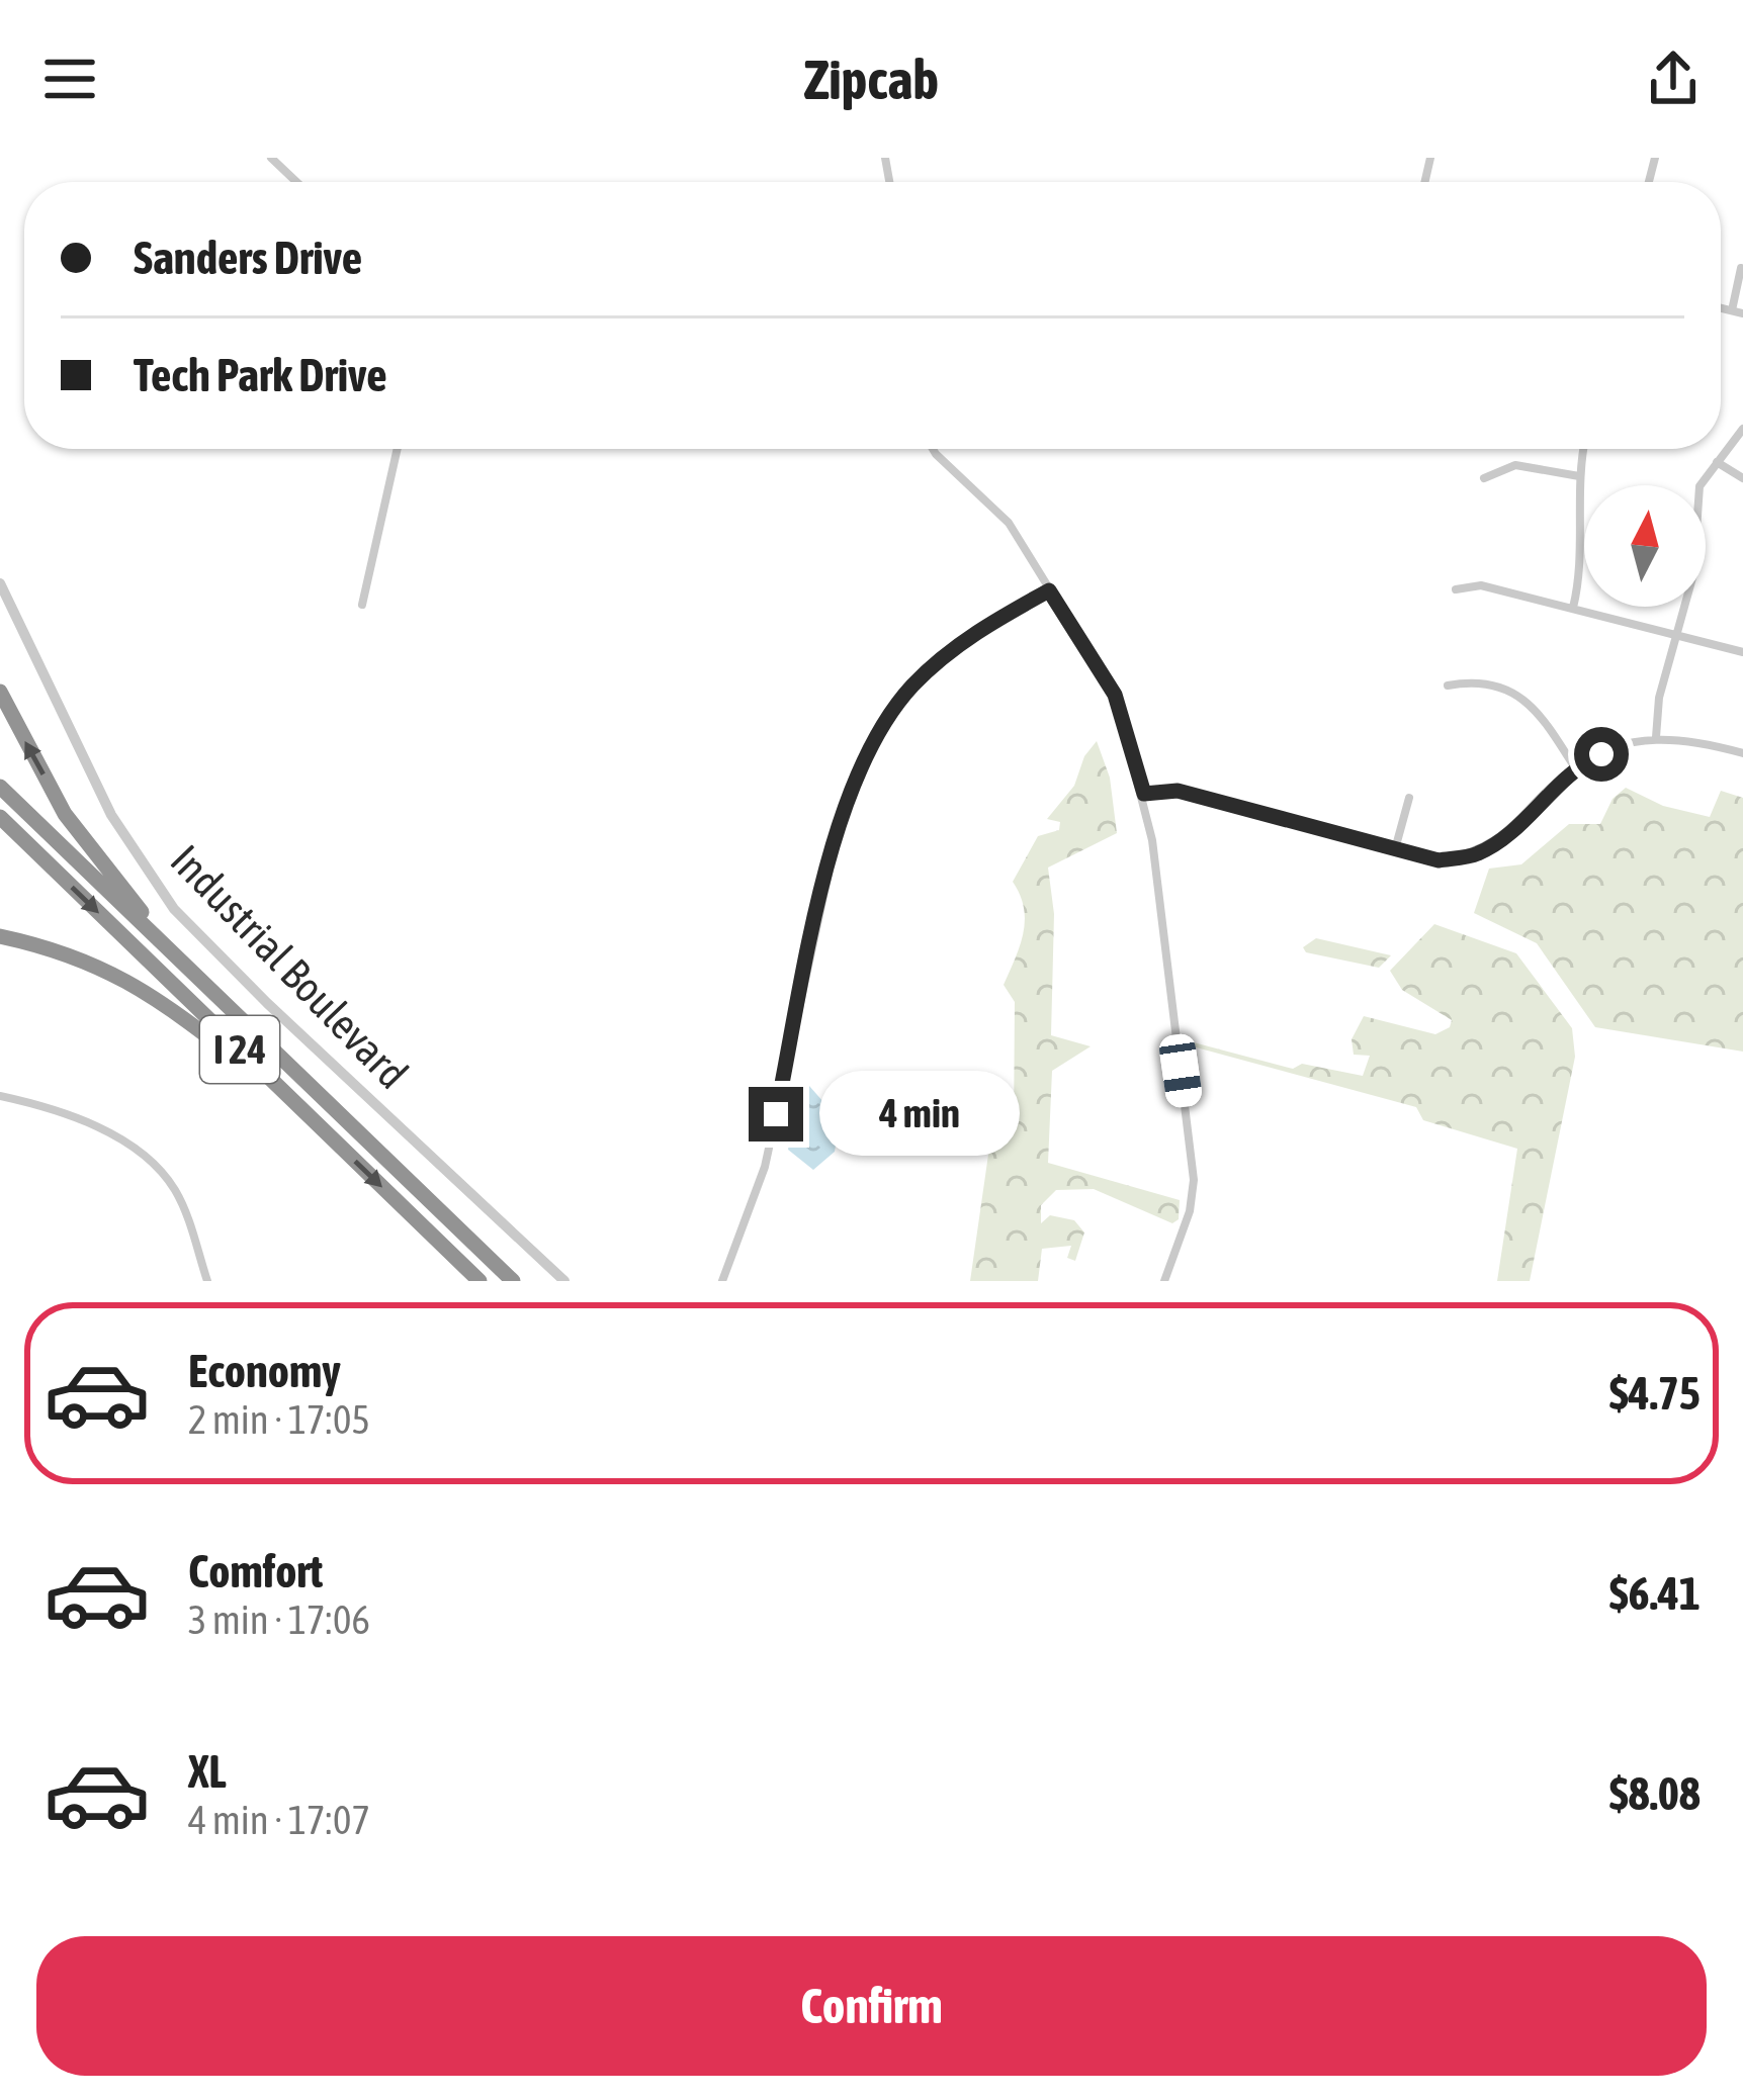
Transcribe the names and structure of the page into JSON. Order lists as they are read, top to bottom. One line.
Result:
{"streets":{"highway":["I 24"],"street":["Industrial Boulevard"]},"north":"top","page":{"header":"Zipcab","banner":["Sanders Drive","Tech Park Drive"],"bubble":"4 min","list":[{"name":"Economy","note":"2 min · 17:05","value":"$4.75"},{"name":"Comfort","note":"3 min · 17:06","value":"$6.41"},{"name":"XL","note":"4 min · 17:07","value":"$8.08"}],"buttons":"Confirm"}}
